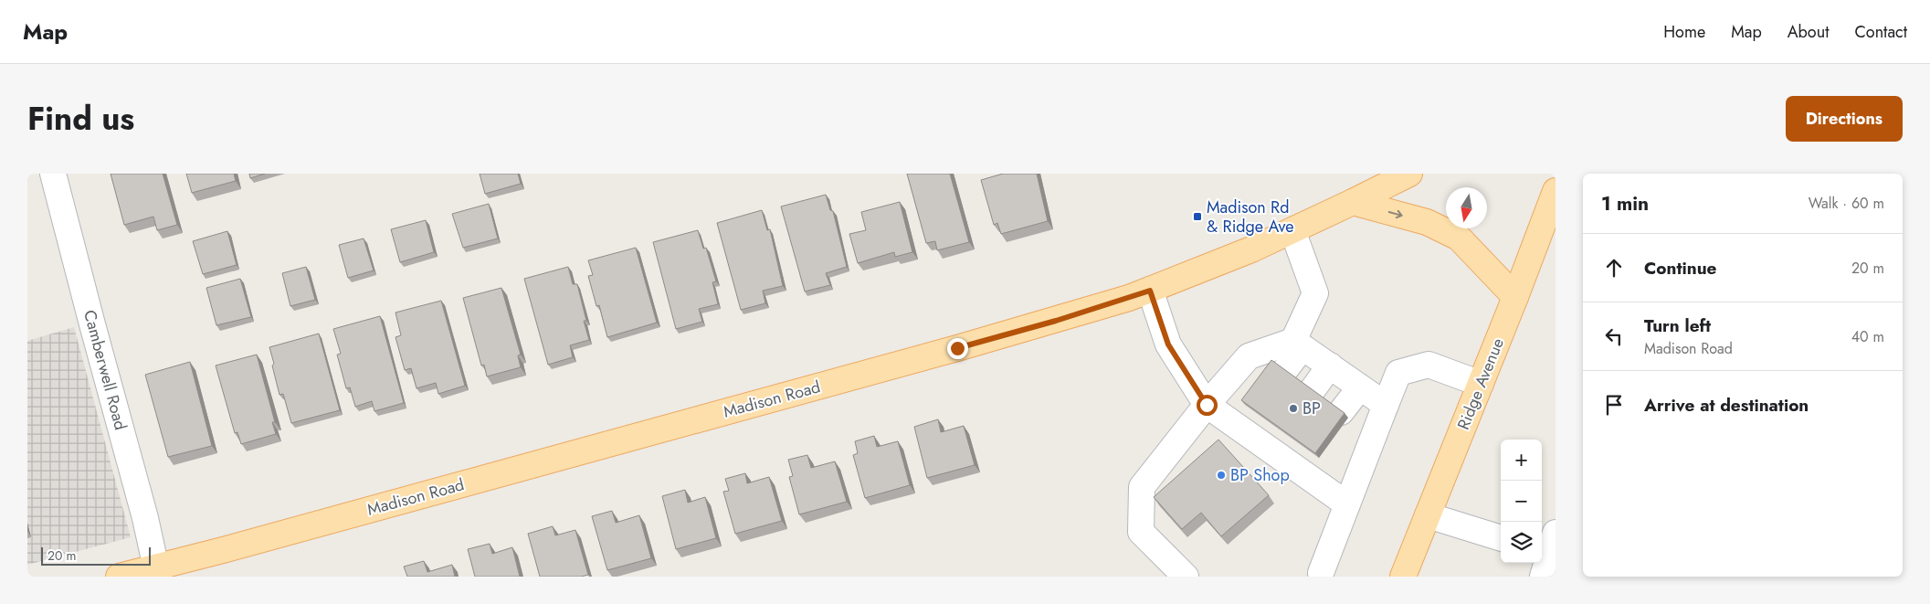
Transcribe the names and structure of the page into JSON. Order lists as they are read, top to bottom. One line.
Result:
{"streets":{"main road":["Ridge Avenue","Madison Road"],"street":["Camberwell Road"]},"crossings":[["Camberwell Road","Madison Road"]],"places":{"transit":["Madison Rd & Ridge Ave"],"other":["BP","BP Shop"]},"scale_bar":"20 m","north":"bottom","page":{"header":"Map","nav":["Home","Map","About","Contact"],"title":"Find us","buttons":"Directions","heading":["1 min","Walk · 60 m"],"list":[["Continue","20 m"],["Turn left","Madison Road","40 m"],"Arrive at destination"],"map_buttons":["+","−"],"scale":"20 m"}}
